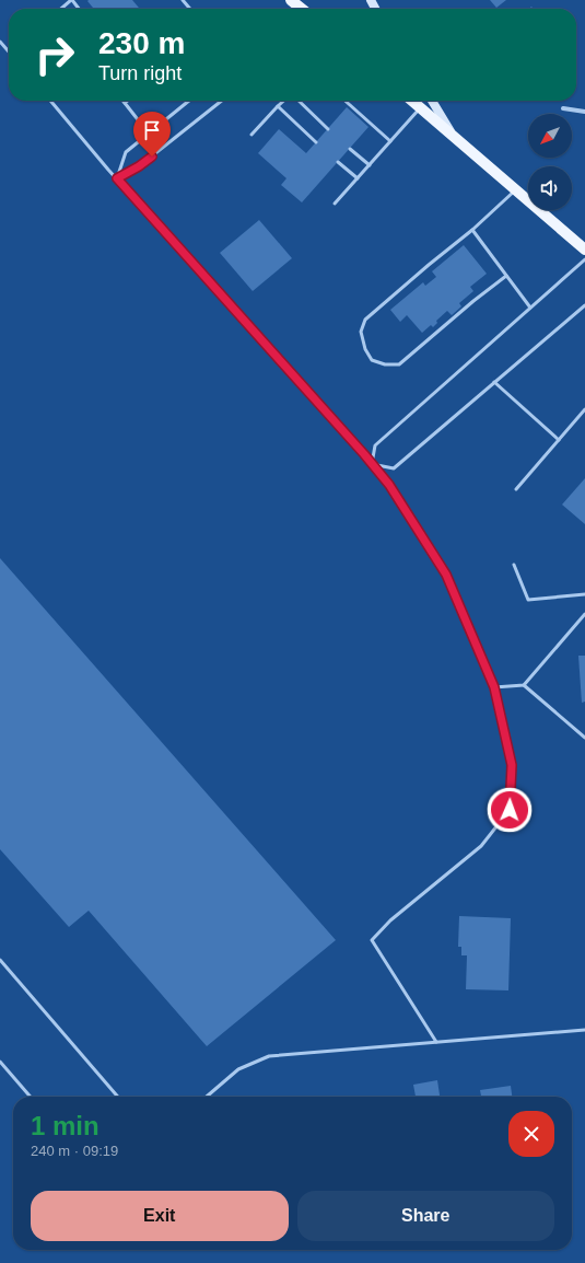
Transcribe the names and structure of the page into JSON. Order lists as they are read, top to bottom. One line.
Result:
{"north":"bottom left","page":{"turn":["230 m","Turn right"],"heading":["1 min","240 m · 09:19"],"buttons":["Exit","Share"]}}
